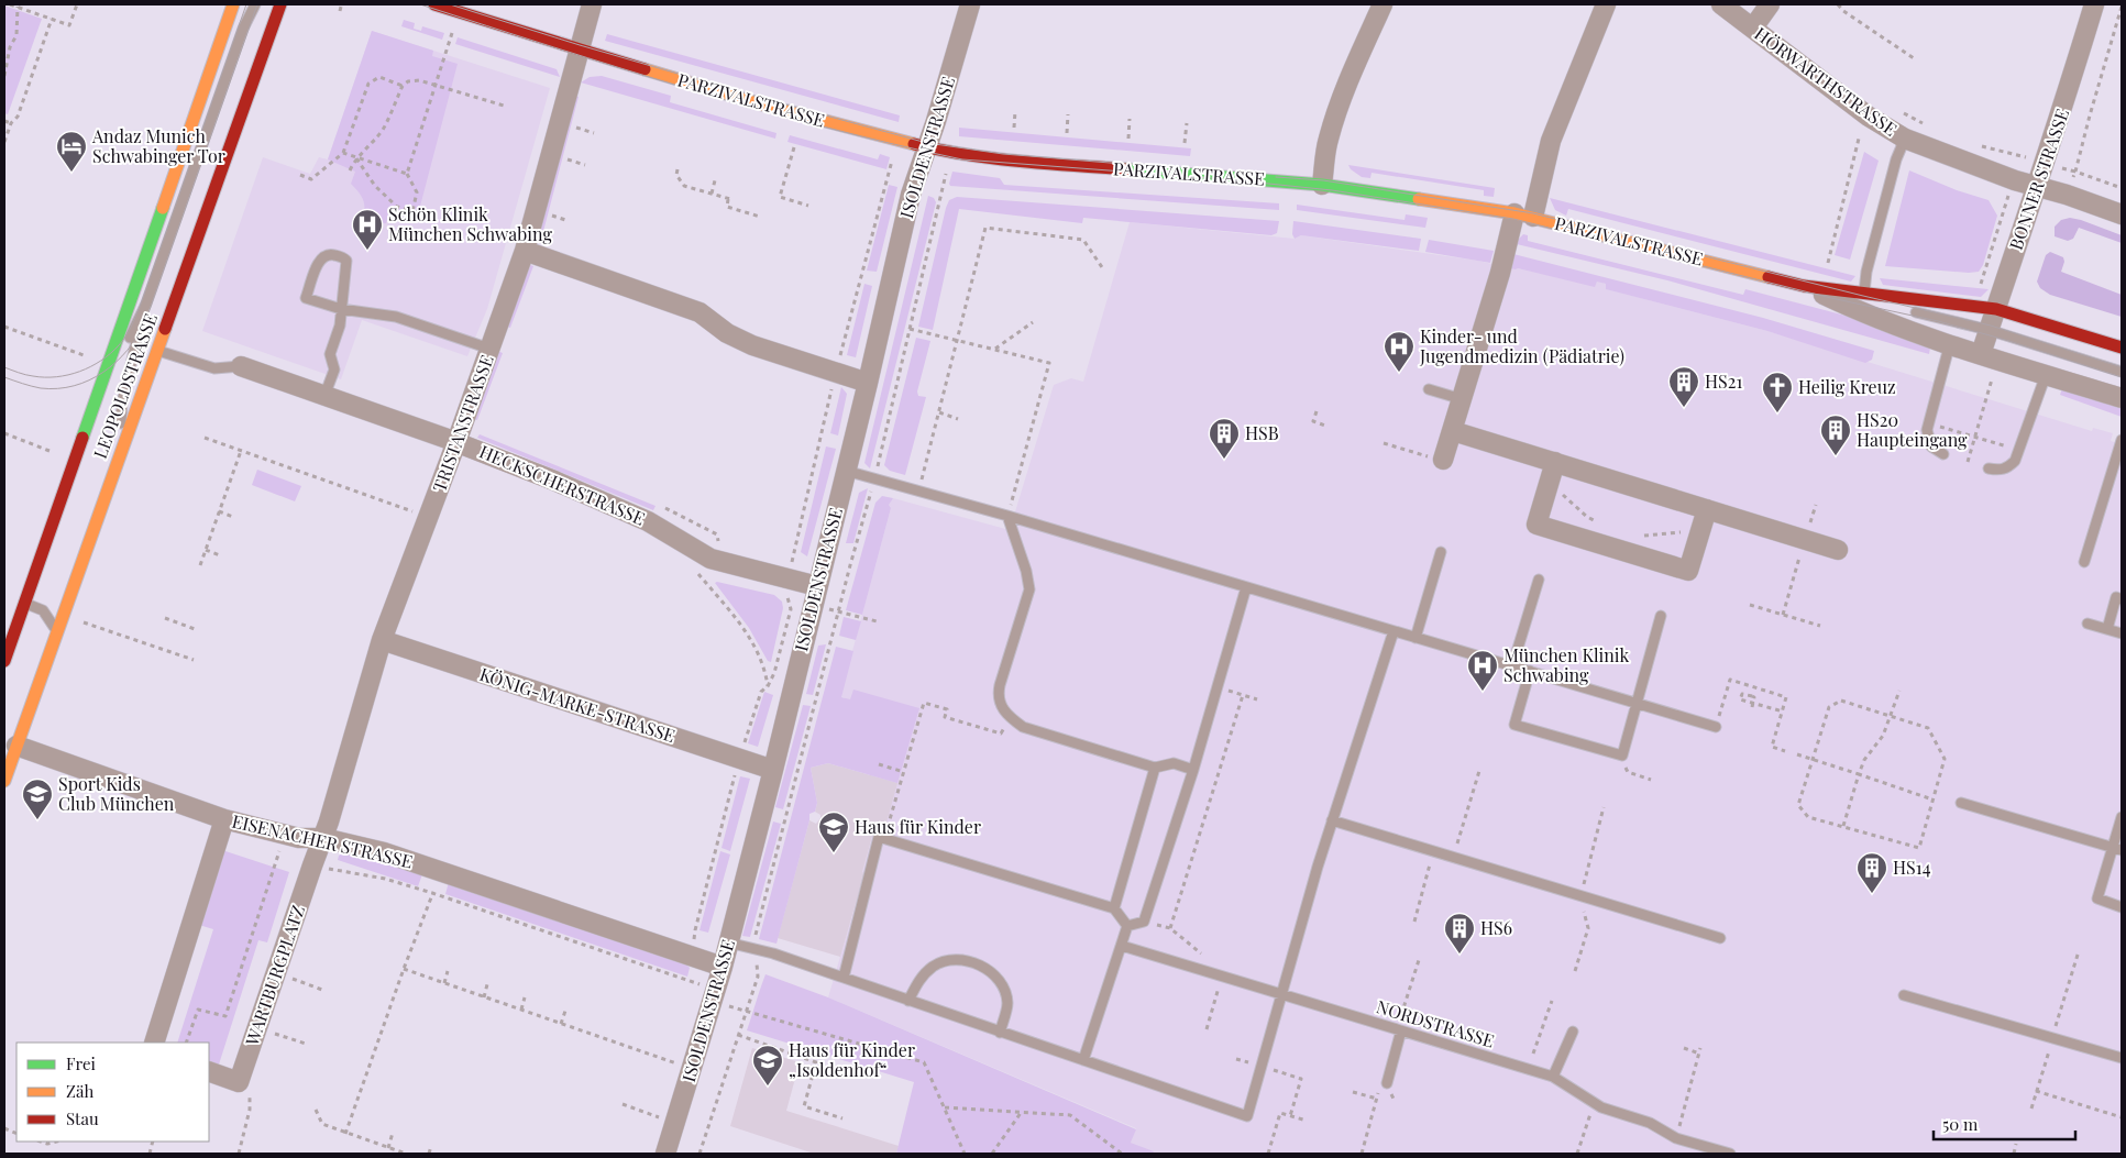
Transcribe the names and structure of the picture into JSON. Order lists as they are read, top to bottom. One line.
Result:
{"streets":{"street":["HÖRWARTHSTRASSE","PARZIVALSTRASSE","ISOLDENSTRASSE","BONNER STRASSE","LEOPOLDSTRASSE","TRISTANSTRASSE","HECKSCHERSTRASSE","KÖNIG-MARKE-STRASSE","EISENACHER STRASSE","WARTBURGPLATZ"],"lane":["NORDSTRASSE"]},"crossings":[["HÖRWARTHSTRASSE","BONNER STRASSE"],["PARZIVALSTRASSE","ISOLDENSTRASSE"],["PARZIVALSTRASSE","BONNER STRASSE"],["PARZIVALSTRASSE","TRISTANSTRASSE"],["ISOLDENSTRASSE","HECKSCHERSTRASSE"],["ISOLDENSTRASSE","KÖNIG-MARKE-STRASSE"],["ISOLDENSTRASSE","EISENACHER STRASSE"],["LEOPOLDSTRASSE","EISENACHER STRASSE"],["TRISTANSTRASSE","HECKSCHERSTRASSE"],["TRISTANSTRASSE","KÖNIG-MARKE-STRASSE"],["TRISTANSTRASSE","EISENACHER STRASSE"],["TRISTANSTRASSE","WARTBURGPLATZ"],["EISENACHER STRASSE","WARTBURGPLATZ"]],"places":{"hotel":["Andaz Munich Schwabinger Tor"],"hospital":["Schön Klinik München Schwabing","Kinder- und Jugendmedizin (Pädiatrie)","München Klinik Schwabing"],"building":["HS21","HS20 Haupteingang","HSB","HS14","HS6"],"church":["Heilig Kreuz"],"school or university":["Sport Kids Club München","Haus für Kinder","Haus für Kinder „Isoldenhof“"]},"legend":["Frei","Zäh","Stau"],"scale_bar":"50 m"}
